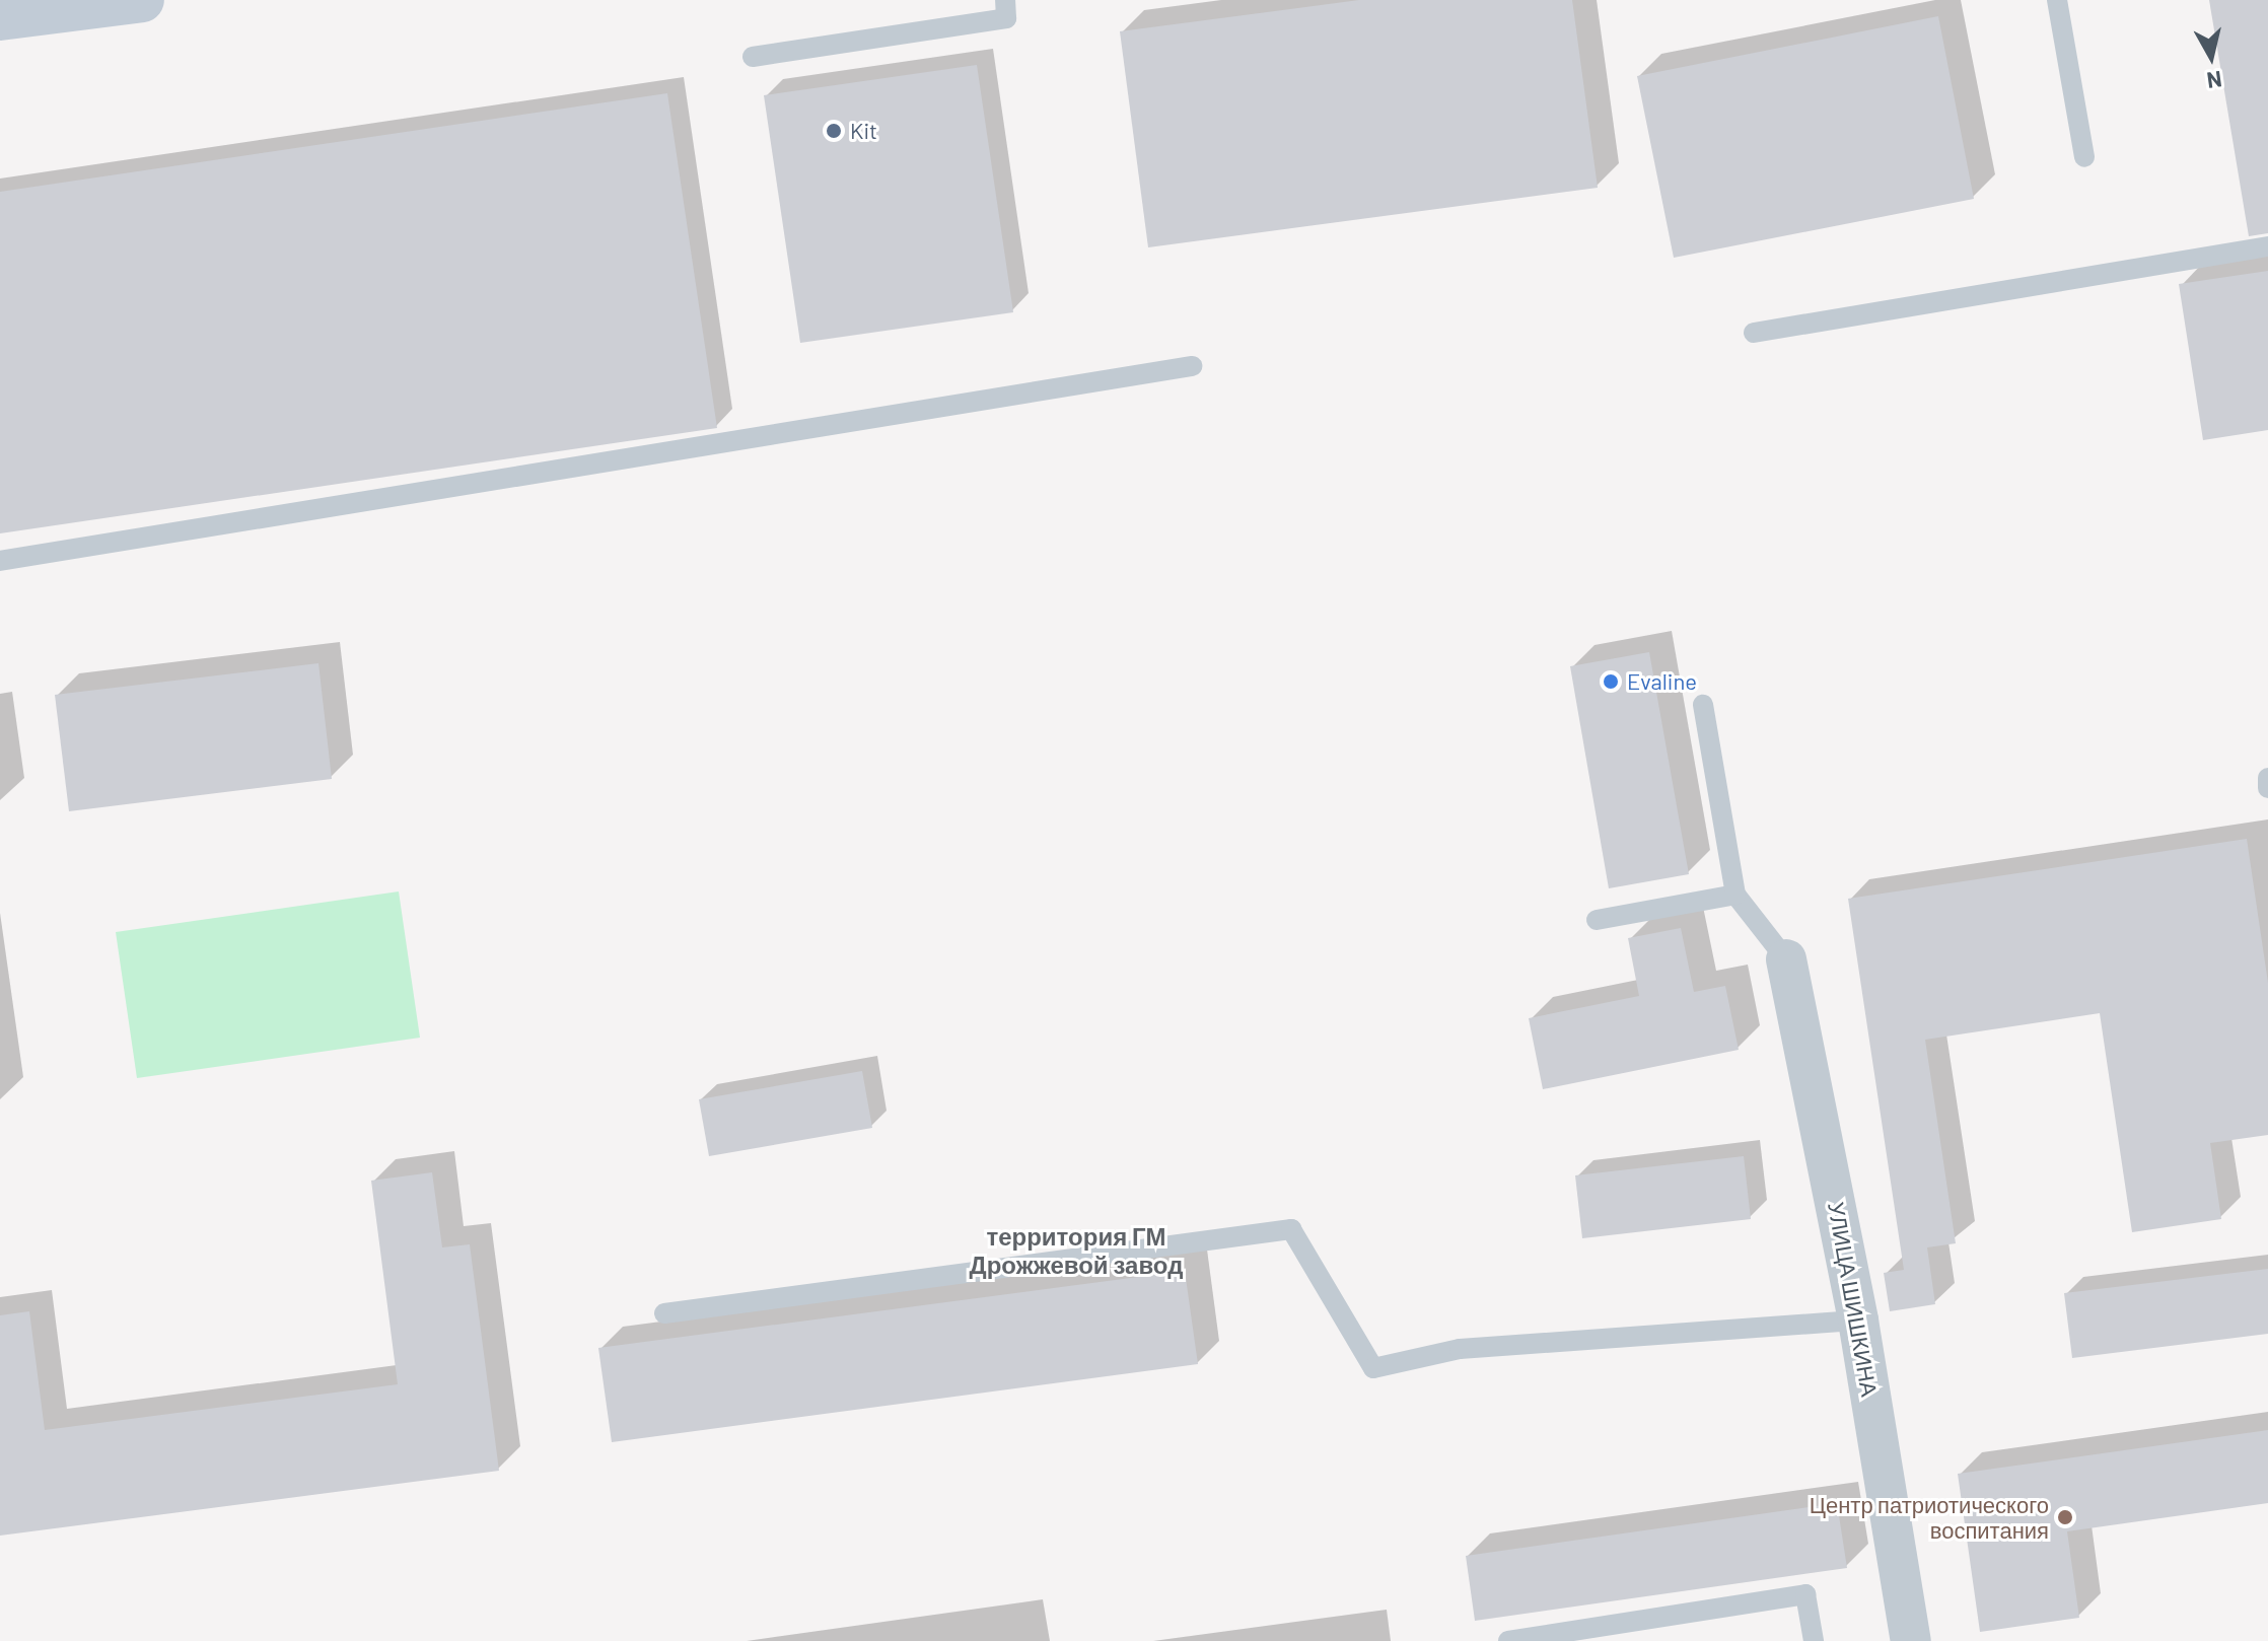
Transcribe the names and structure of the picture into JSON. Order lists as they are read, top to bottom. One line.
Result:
{"streets":{"street":["УЛИЦА ШИШКИНА"]},"districts":["территория ГМ Дрожжевой завод"],"places":["Kit","Evaline","Центр патриотического воспитания"],"north":"bottom"}
